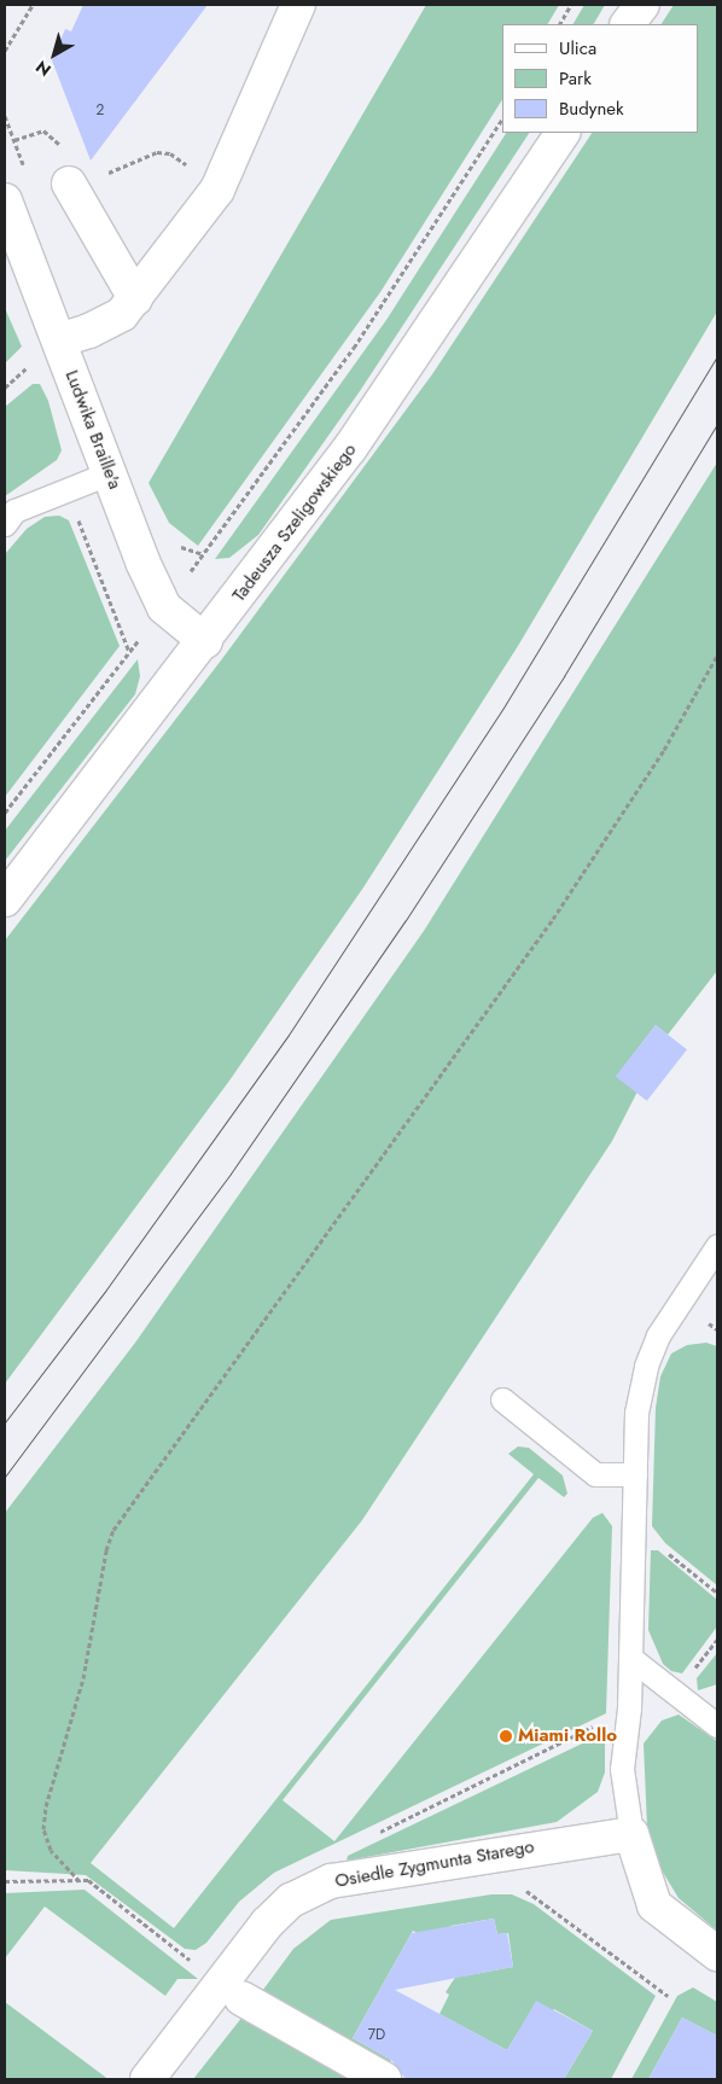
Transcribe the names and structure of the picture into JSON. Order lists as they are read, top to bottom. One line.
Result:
{"streets":{"street":["Ludwika Braille'a","Tadeusza Szeligowskiego","Osiedle Zygmunta Starego"]},"crossings":[["Ludwika Braille'a","Tadeusza Szeligowskiego"]],"places":["Miami Rollo"],"house_numbers":["2","7D"],"legend":["Ulica","Park","Budynek"],"north":"bottom left"}
